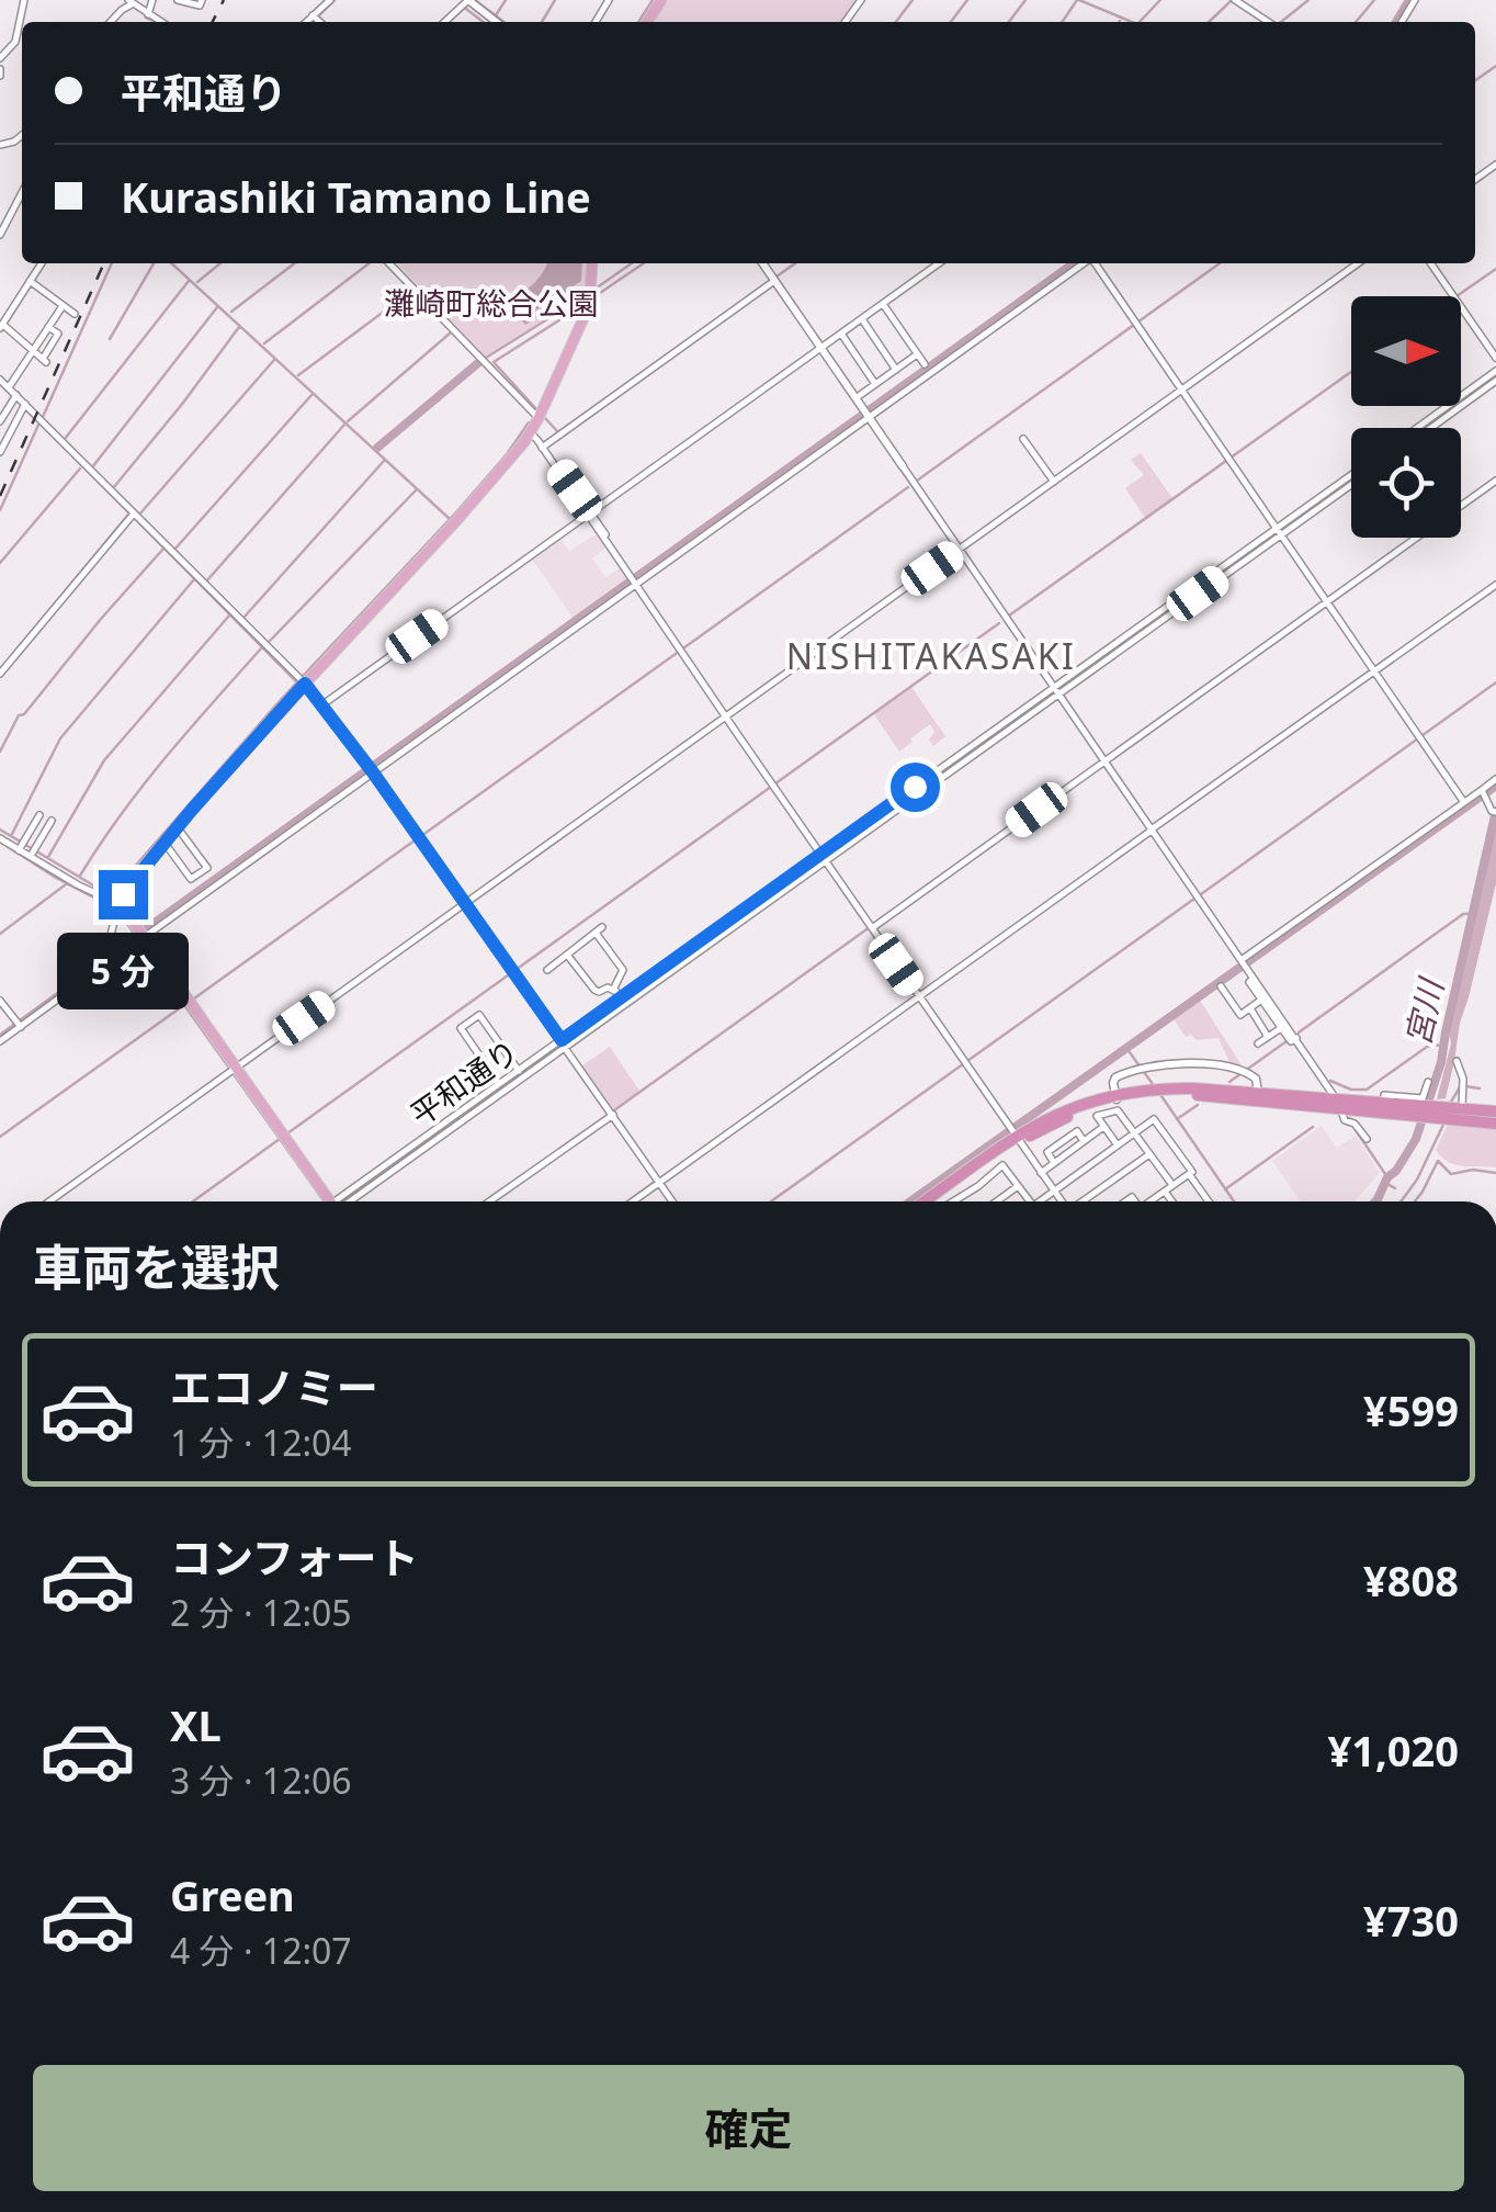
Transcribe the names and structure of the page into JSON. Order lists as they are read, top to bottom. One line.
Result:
{"streets":{"street":["平和通り"]},"districts":["NISHITAKASAKI"],"water":["宮川"],"parks":["灘崎町総合公園"],"north":"right","page":{"banner":["平和通り","Kurashiki Tamano Line"],"bubble":"5 分","heading":"車両を選択","list":[{"name":"エコノミー","note":"1 分 · 12:04","value":"¥599"},{"name":"コンフォート","note":"2 分 · 12:05","value":"¥808"},{"name":"XL","note":"3 分 · 12:06","value":"¥1,020"},{"name":"Green","note":"4 分 · 12:07","value":"¥730"}],"buttons":"確定"}}
